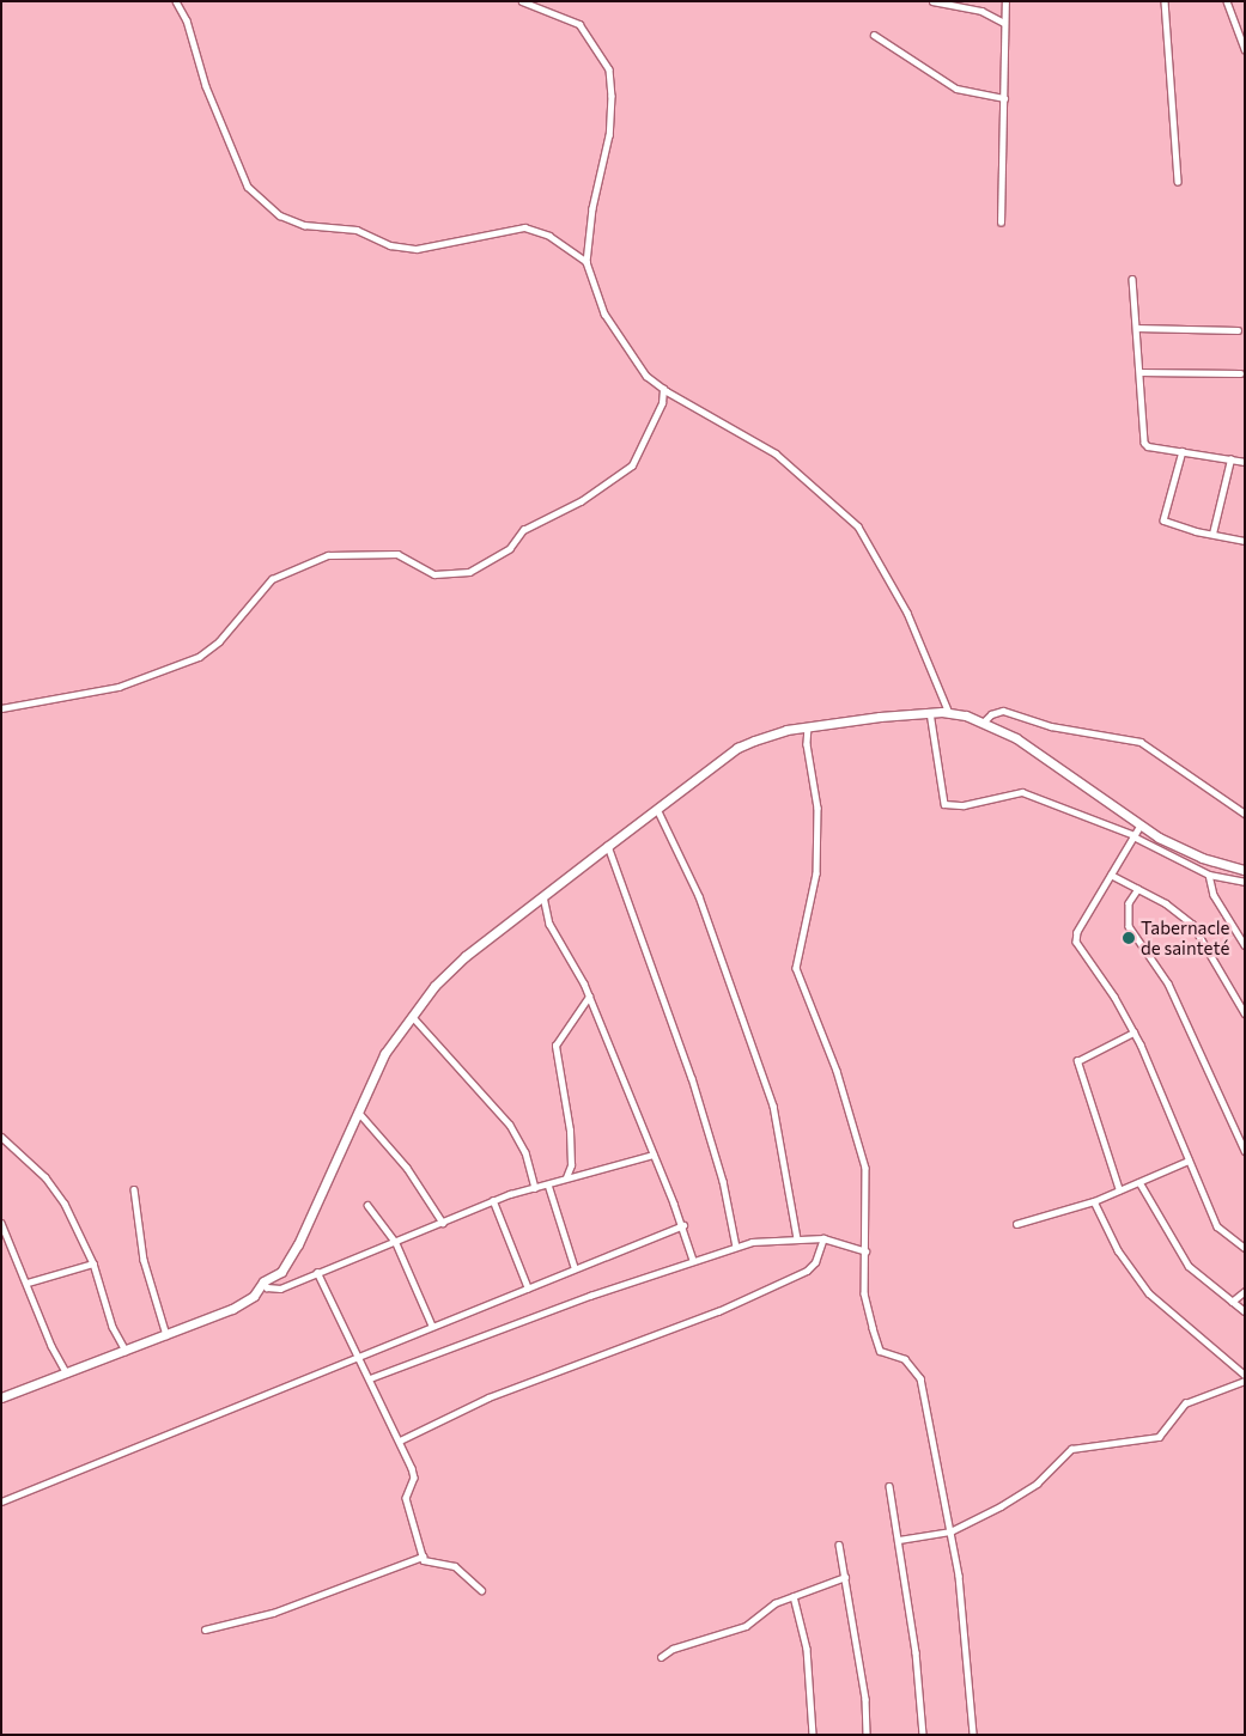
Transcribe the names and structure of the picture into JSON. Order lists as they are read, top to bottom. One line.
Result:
{"places":["Tabernacle de sainteté"]}
